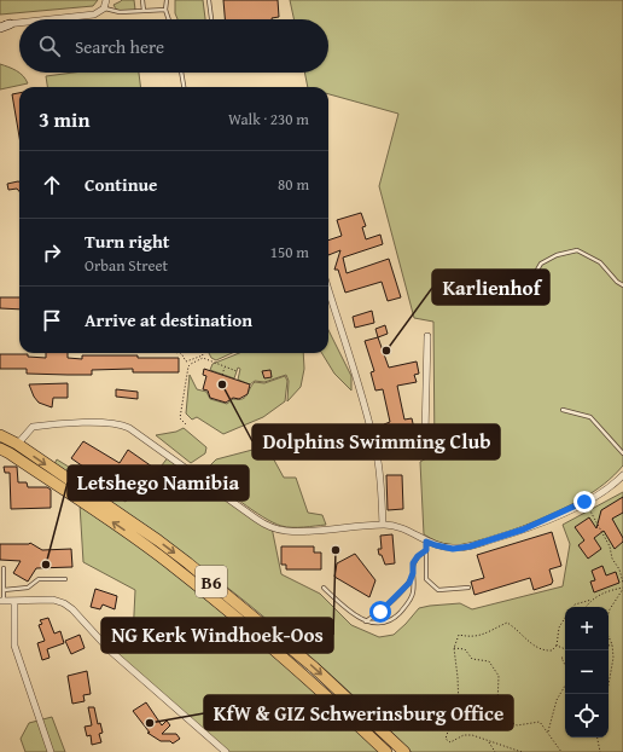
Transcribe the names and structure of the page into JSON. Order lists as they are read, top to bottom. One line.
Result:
{"streets":{"highway":["B6"]},"places":["Karlienhof","Dolphins Swimming Club","NG Kerk Windhoek-Oos","Letshego Namibia","KfW & GIZ Schwerinsburg Office"],"page":{"search":"Search here","heading":["3 min","Walk · 230 m"],"list":[["Continue","80 m"],["Turn right","Orban Street","150 m"],"Arrive at destination"],"map_buttons":["+","−"]}}
